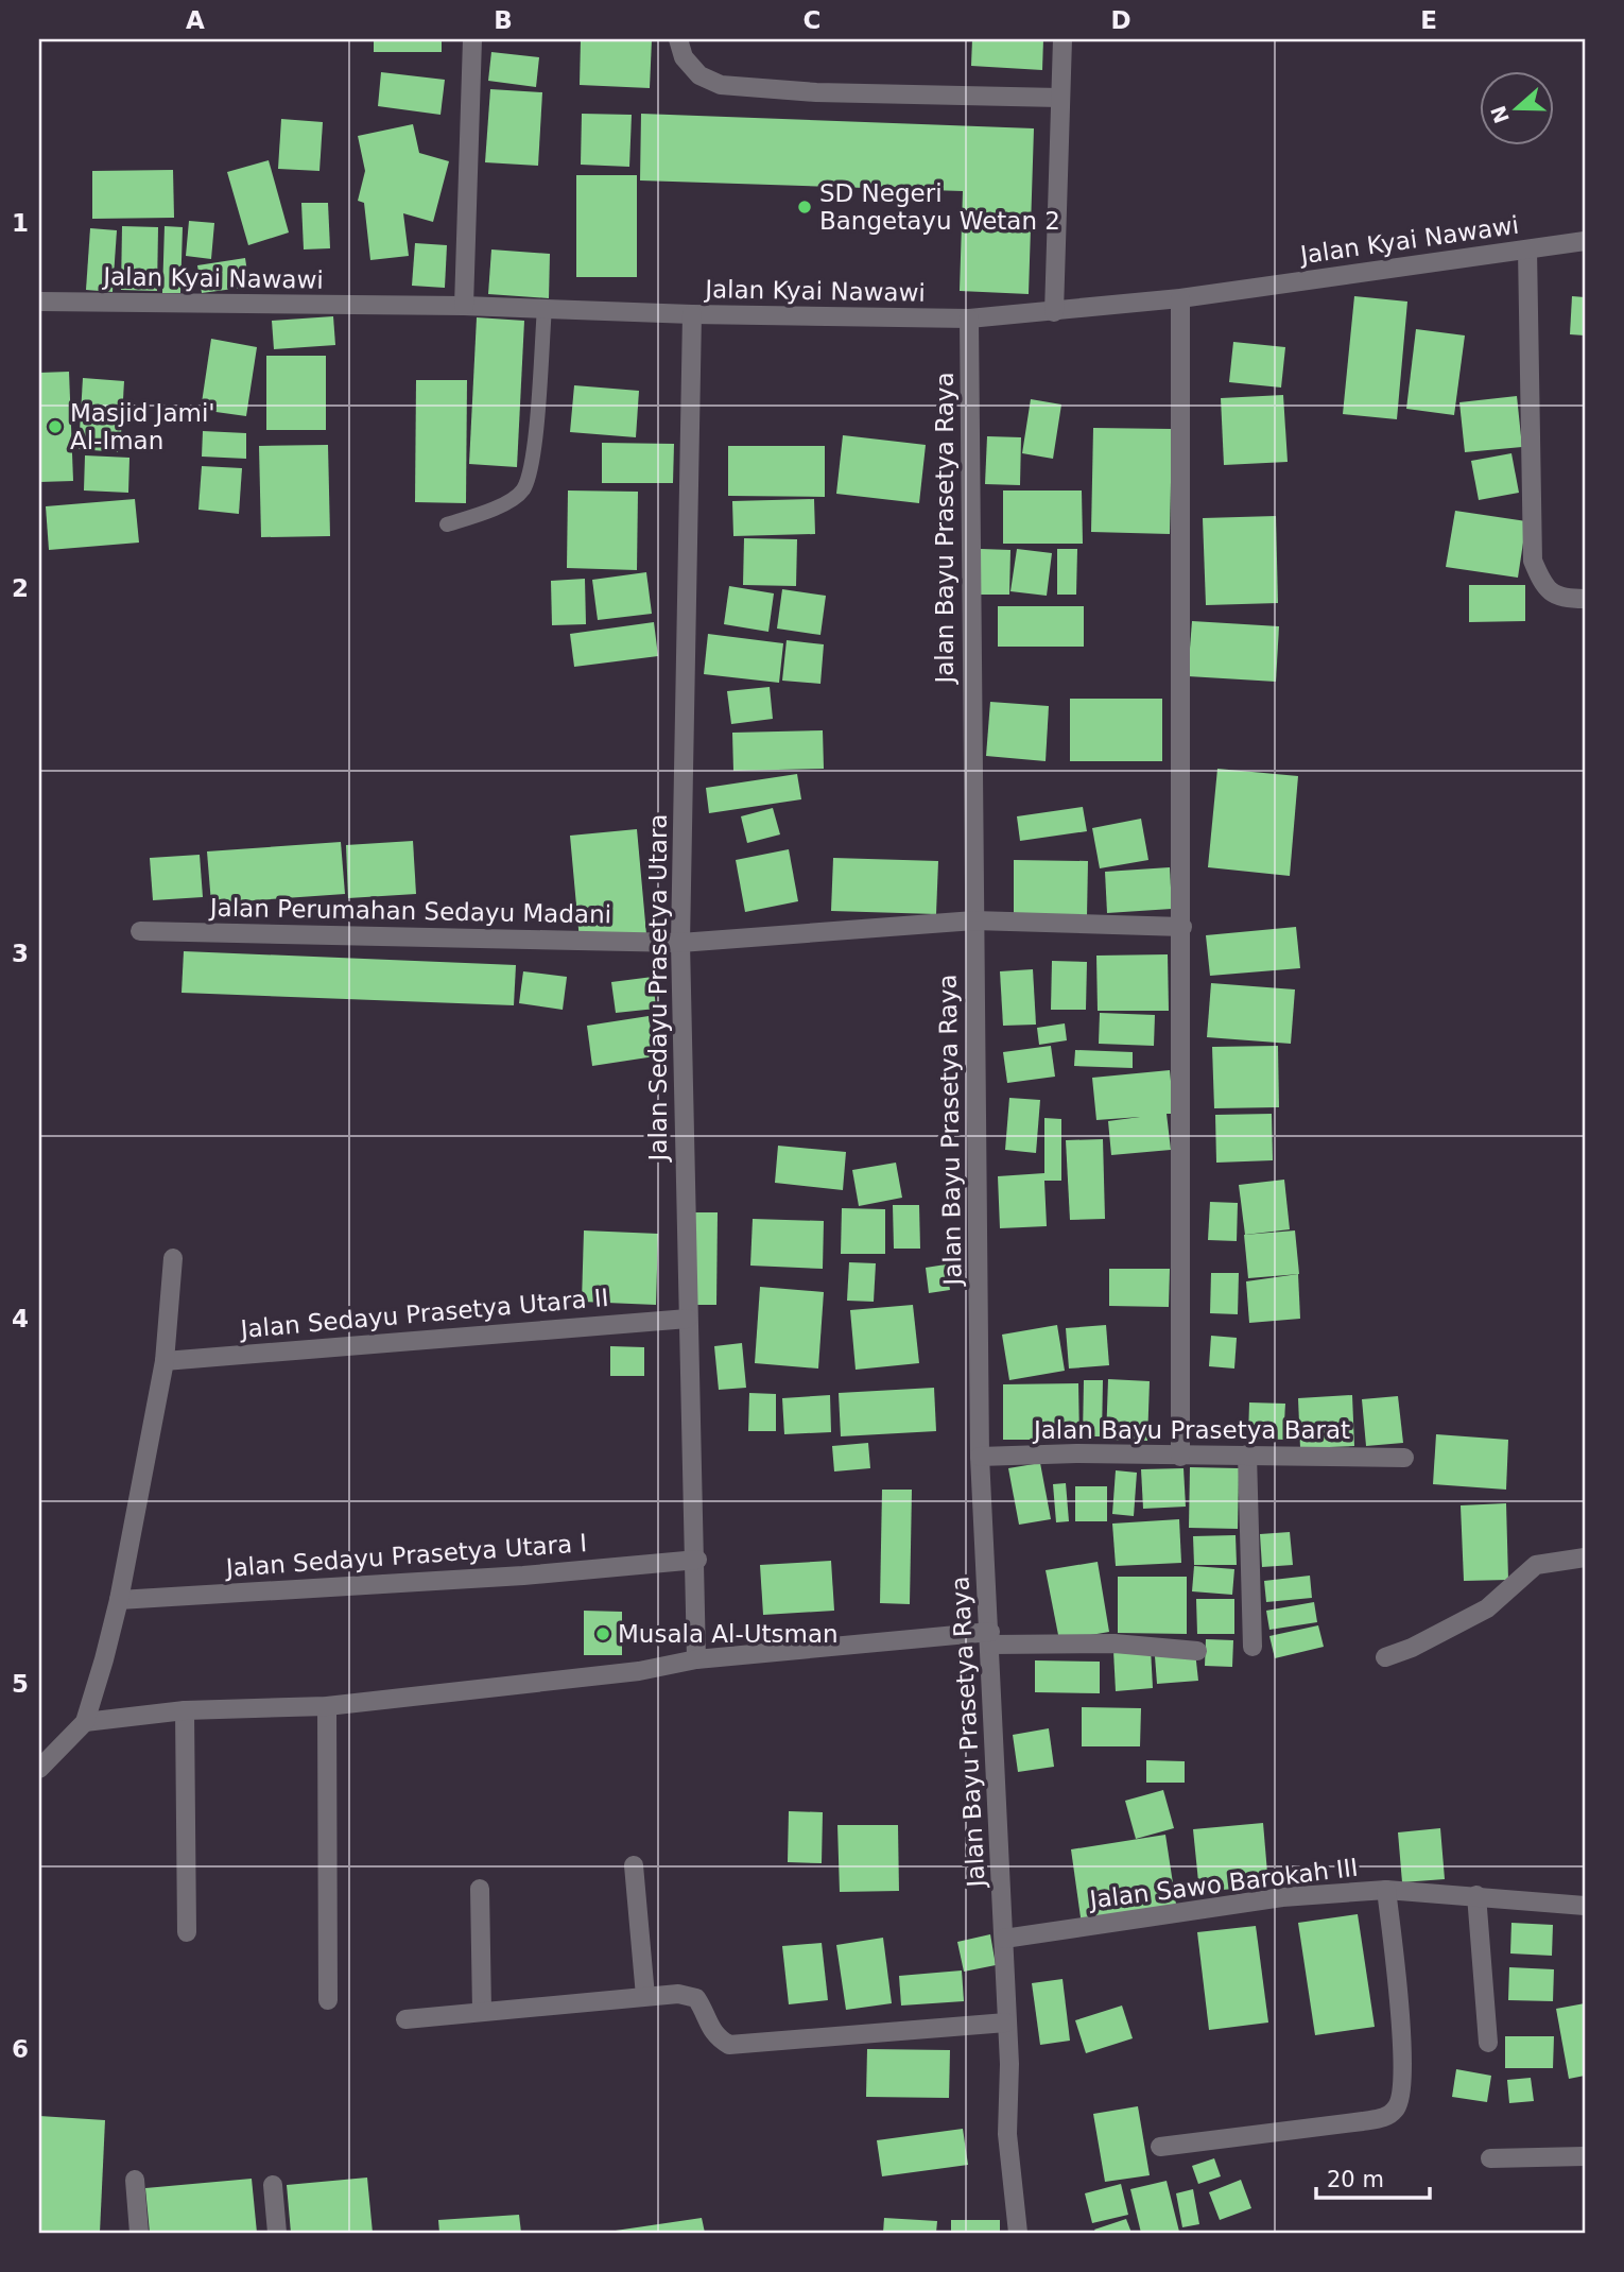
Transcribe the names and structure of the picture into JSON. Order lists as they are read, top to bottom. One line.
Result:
{"streets":{"street":["Jalan Kyai Nawawi","Jalan Bayu Prasetya Raya","Jalan Perumahan Sedayu Madani","Jalan Sedayu Prasetya Utara","Jalan Sedayu Prasetya Utara II","Jalan Bayu Prasetya Barat","Jalan Sedayu Prasetya Utara I","Jalan Sawo Barokah III"]},"crossings":[["Jalan Kyai Nawawi","Jalan Bayu Prasetya Raya"],["Jalan Kyai Nawawi","Jalan Sedayu Prasetya Utara"],["Jalan Bayu Prasetya Raya","Jalan Perumahan Sedayu Madani"],["Jalan Bayu Prasetya Raya","Jalan Bayu Prasetya Barat"],["Jalan Bayu Prasetya Raya","Jalan Sawo Barokah III"],["Jalan Perumahan Sedayu Madani","Jalan Sedayu Prasetya Utara"],["Jalan Sedayu Prasetya Utara","Jalan Sedayu Prasetya Utara II"],["Jalan Sedayu Prasetya Utara","Jalan Sedayu Prasetya Utara I"]],"places":["SD Negeri Bangetayu Wetan 2","Masjid Jami' Al-Iman","Musala Al-Utsman"],"scale_bar":"20 m","north":"left","grid":{"columns":["A","B","C","D","E"],"rows":["1","2","3","4","5","6"]}}
